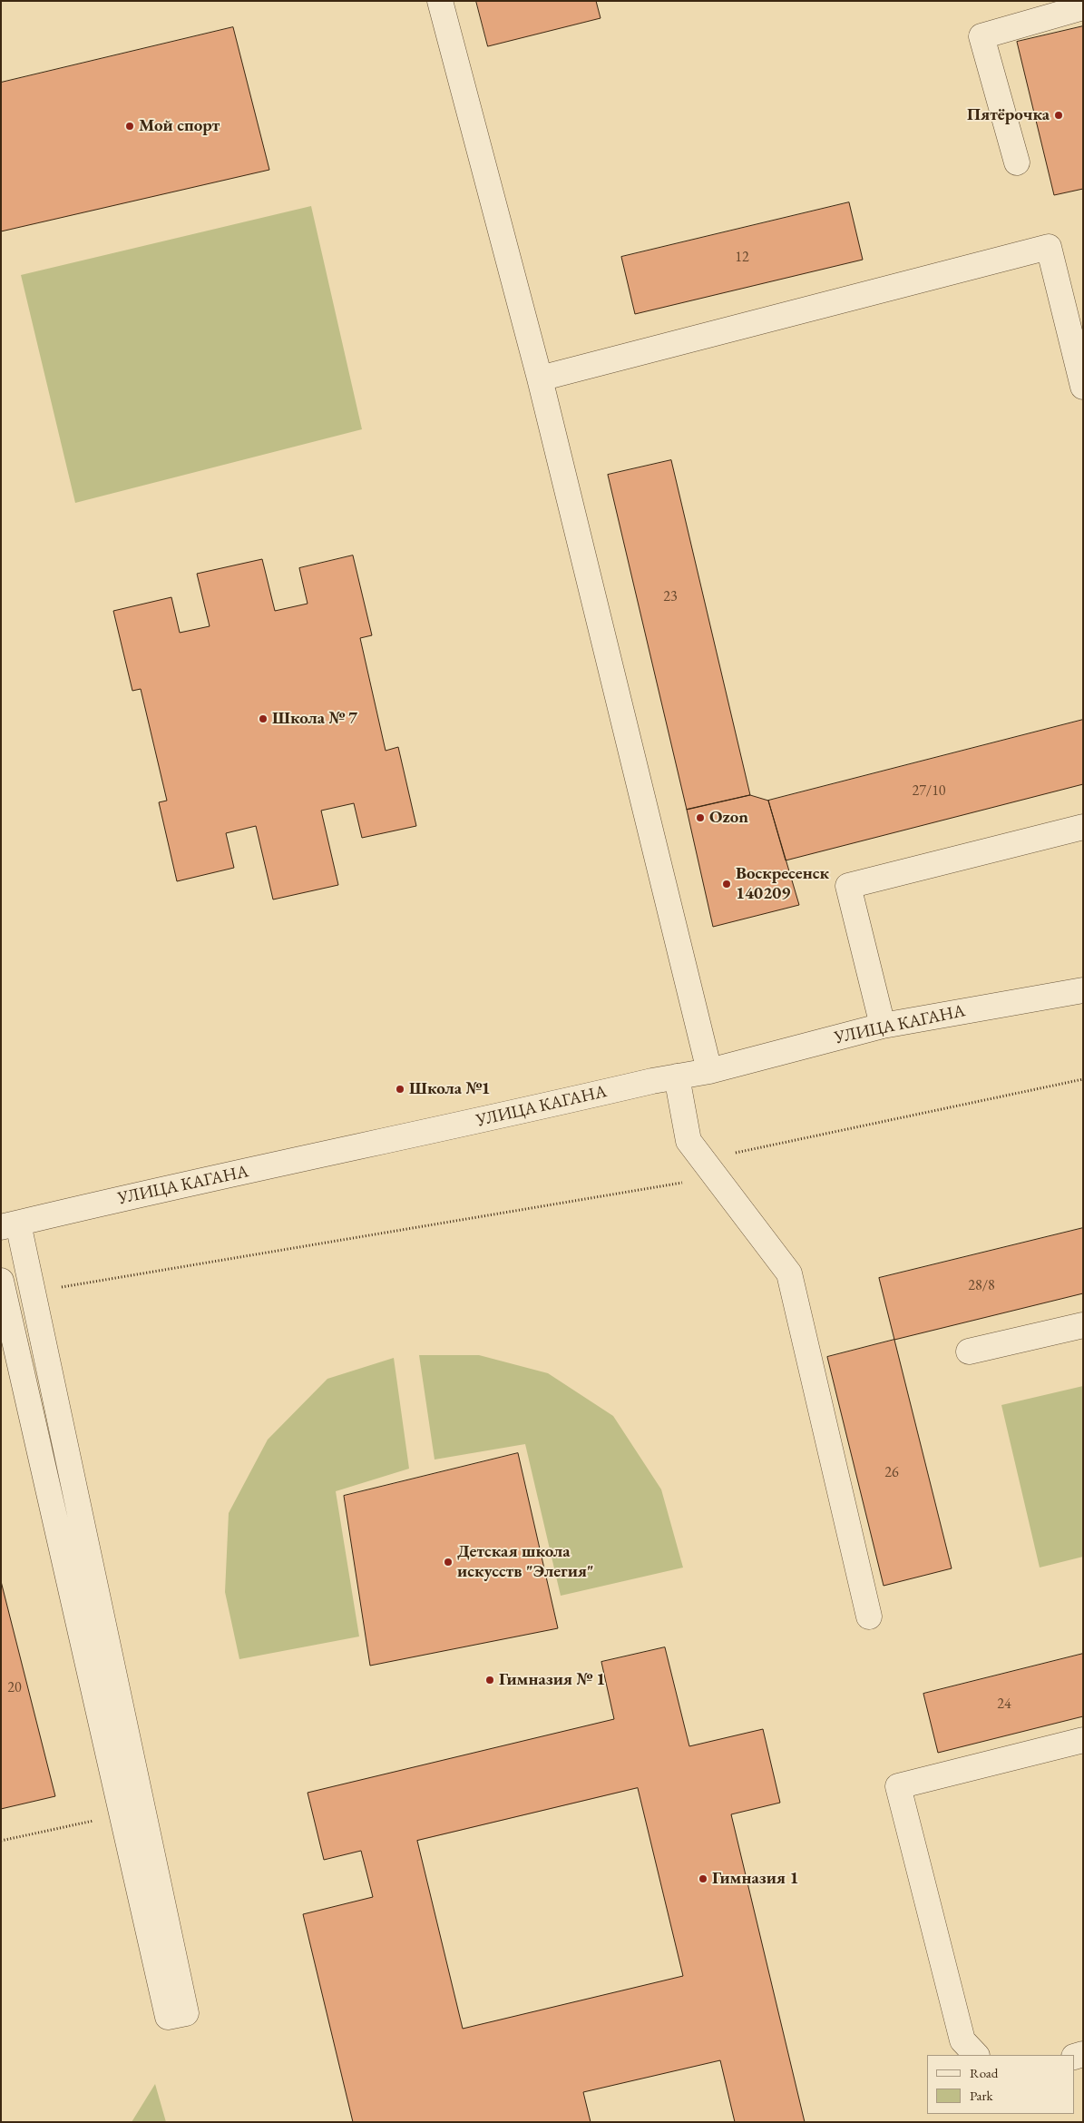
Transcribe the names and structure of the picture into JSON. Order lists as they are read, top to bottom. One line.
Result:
{"streets":{"street":["УЛИЦА КАГАНА"]},"places":["Пятёрочка","Мой спорт","Школа № 7","Ozon","Воскресенск 140209","Школа №1","Детская школа искусств \"Элегия\"","Гимназия № 1","Гимназия 1"],"house_numbers":["12","23","27/10","28/8","26","20","24"],"legend":["Road","Park"]}
